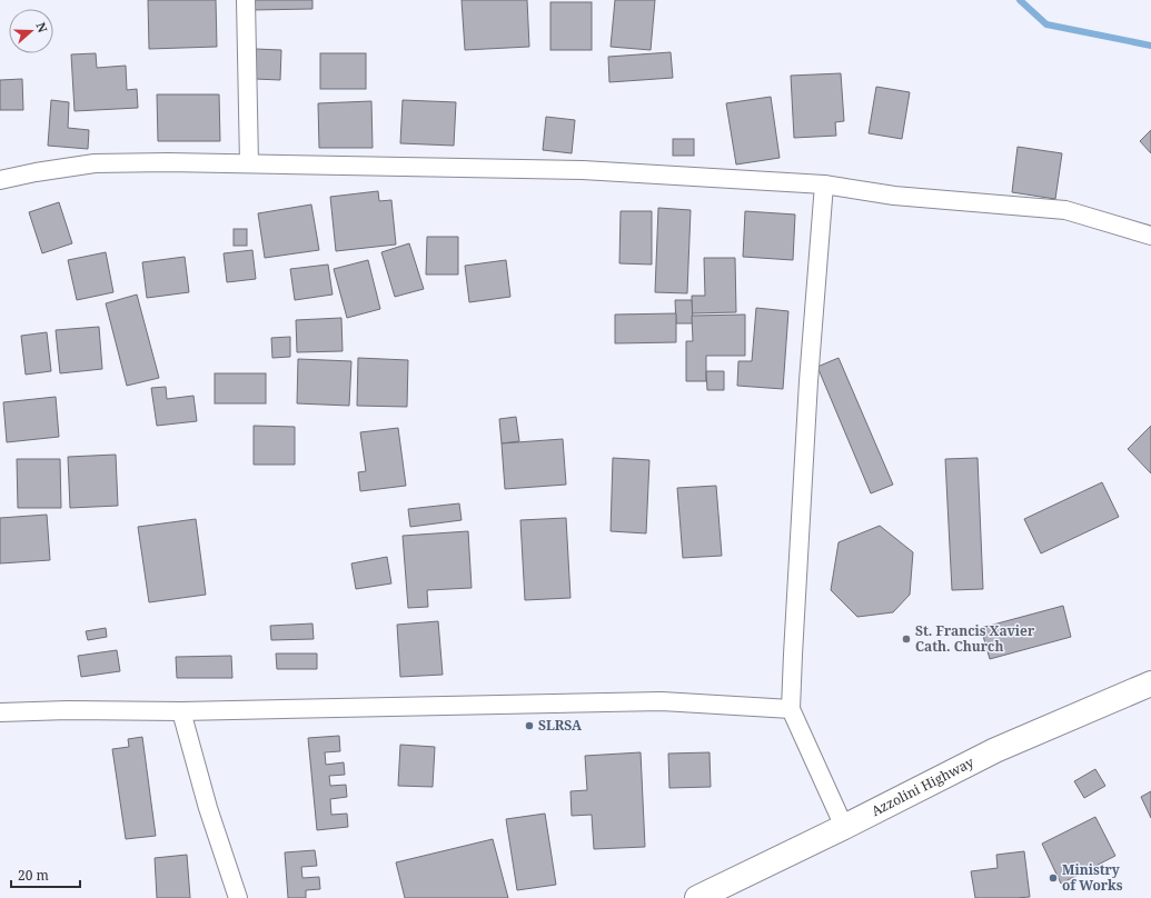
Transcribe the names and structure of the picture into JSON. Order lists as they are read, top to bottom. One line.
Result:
{"streets":{"main road":["Azzolini Highway"]},"places":["St. Francis Xavier Cath. Church","SLRSA","Ministry of Works"],"scale_bar":"20 m","north":"right"}
